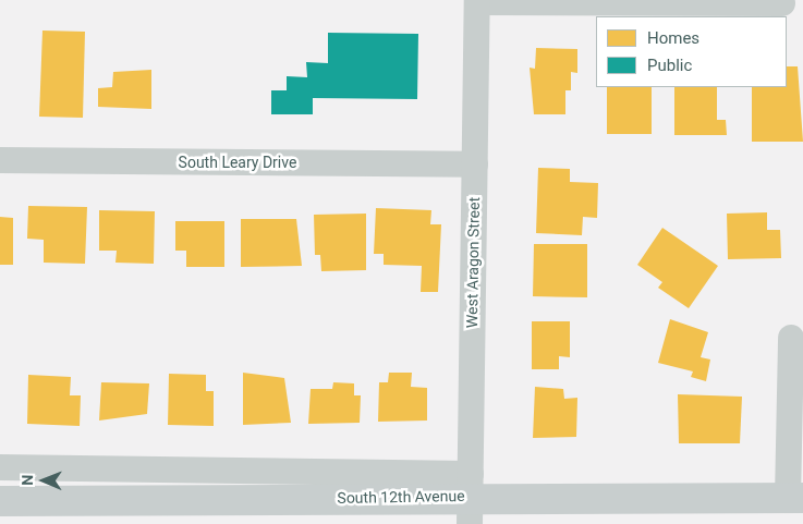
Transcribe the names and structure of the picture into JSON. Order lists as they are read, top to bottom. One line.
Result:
{"streets":{"street":["South Leary Drive","West Aragon Street","South 12th Avenue"]},"crossings":[["South Leary Drive","West Aragon Street"],["West Aragon Street","South 12th Avenue"]],"legend":["Homes","Public"],"north":"left"}
